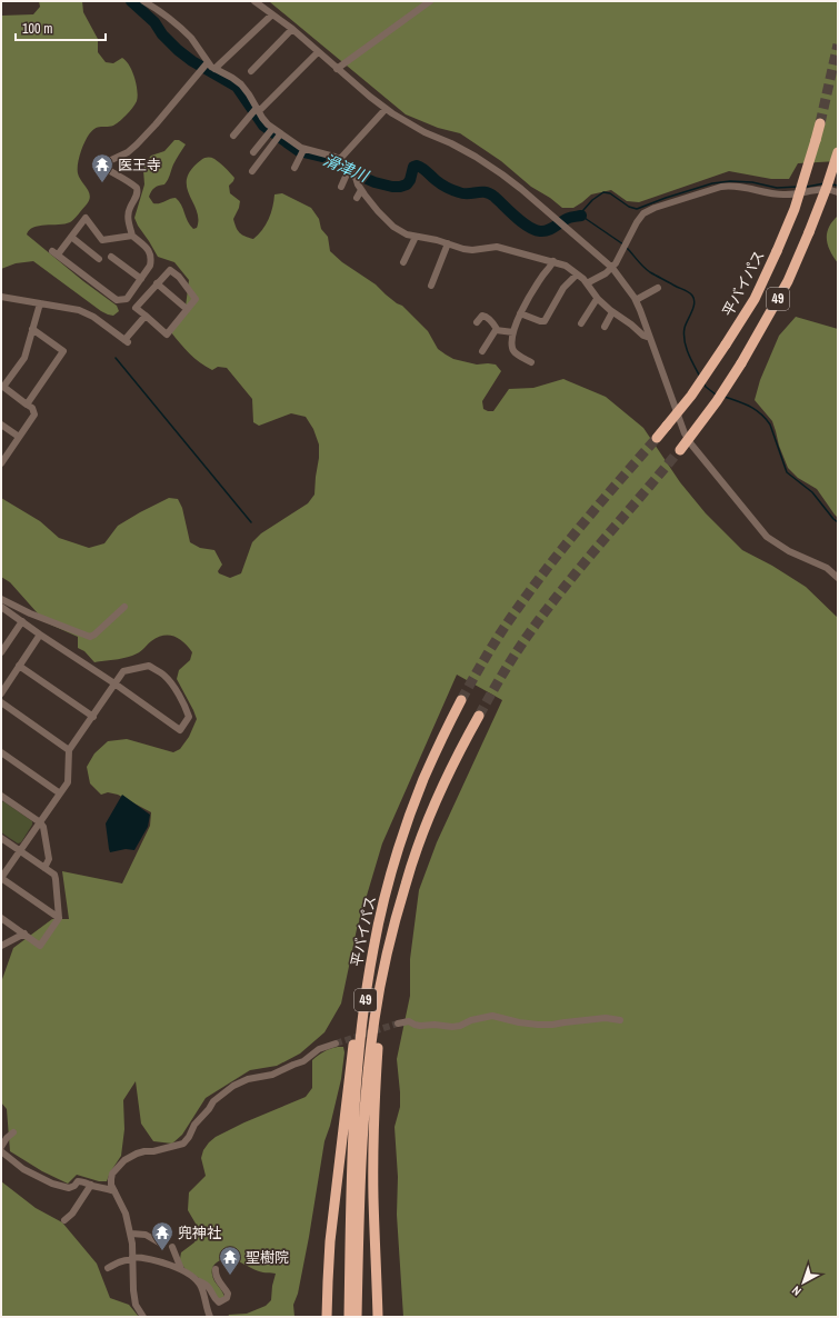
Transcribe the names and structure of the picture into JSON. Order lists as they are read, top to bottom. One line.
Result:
{"streets":{"highway":["平バイパス","49"]},"water":["滑津川"],"places":{"temple":["医王寺","兜神社","聖樹院"]},"scale_bar":"100 m","north":"bottom left"}
